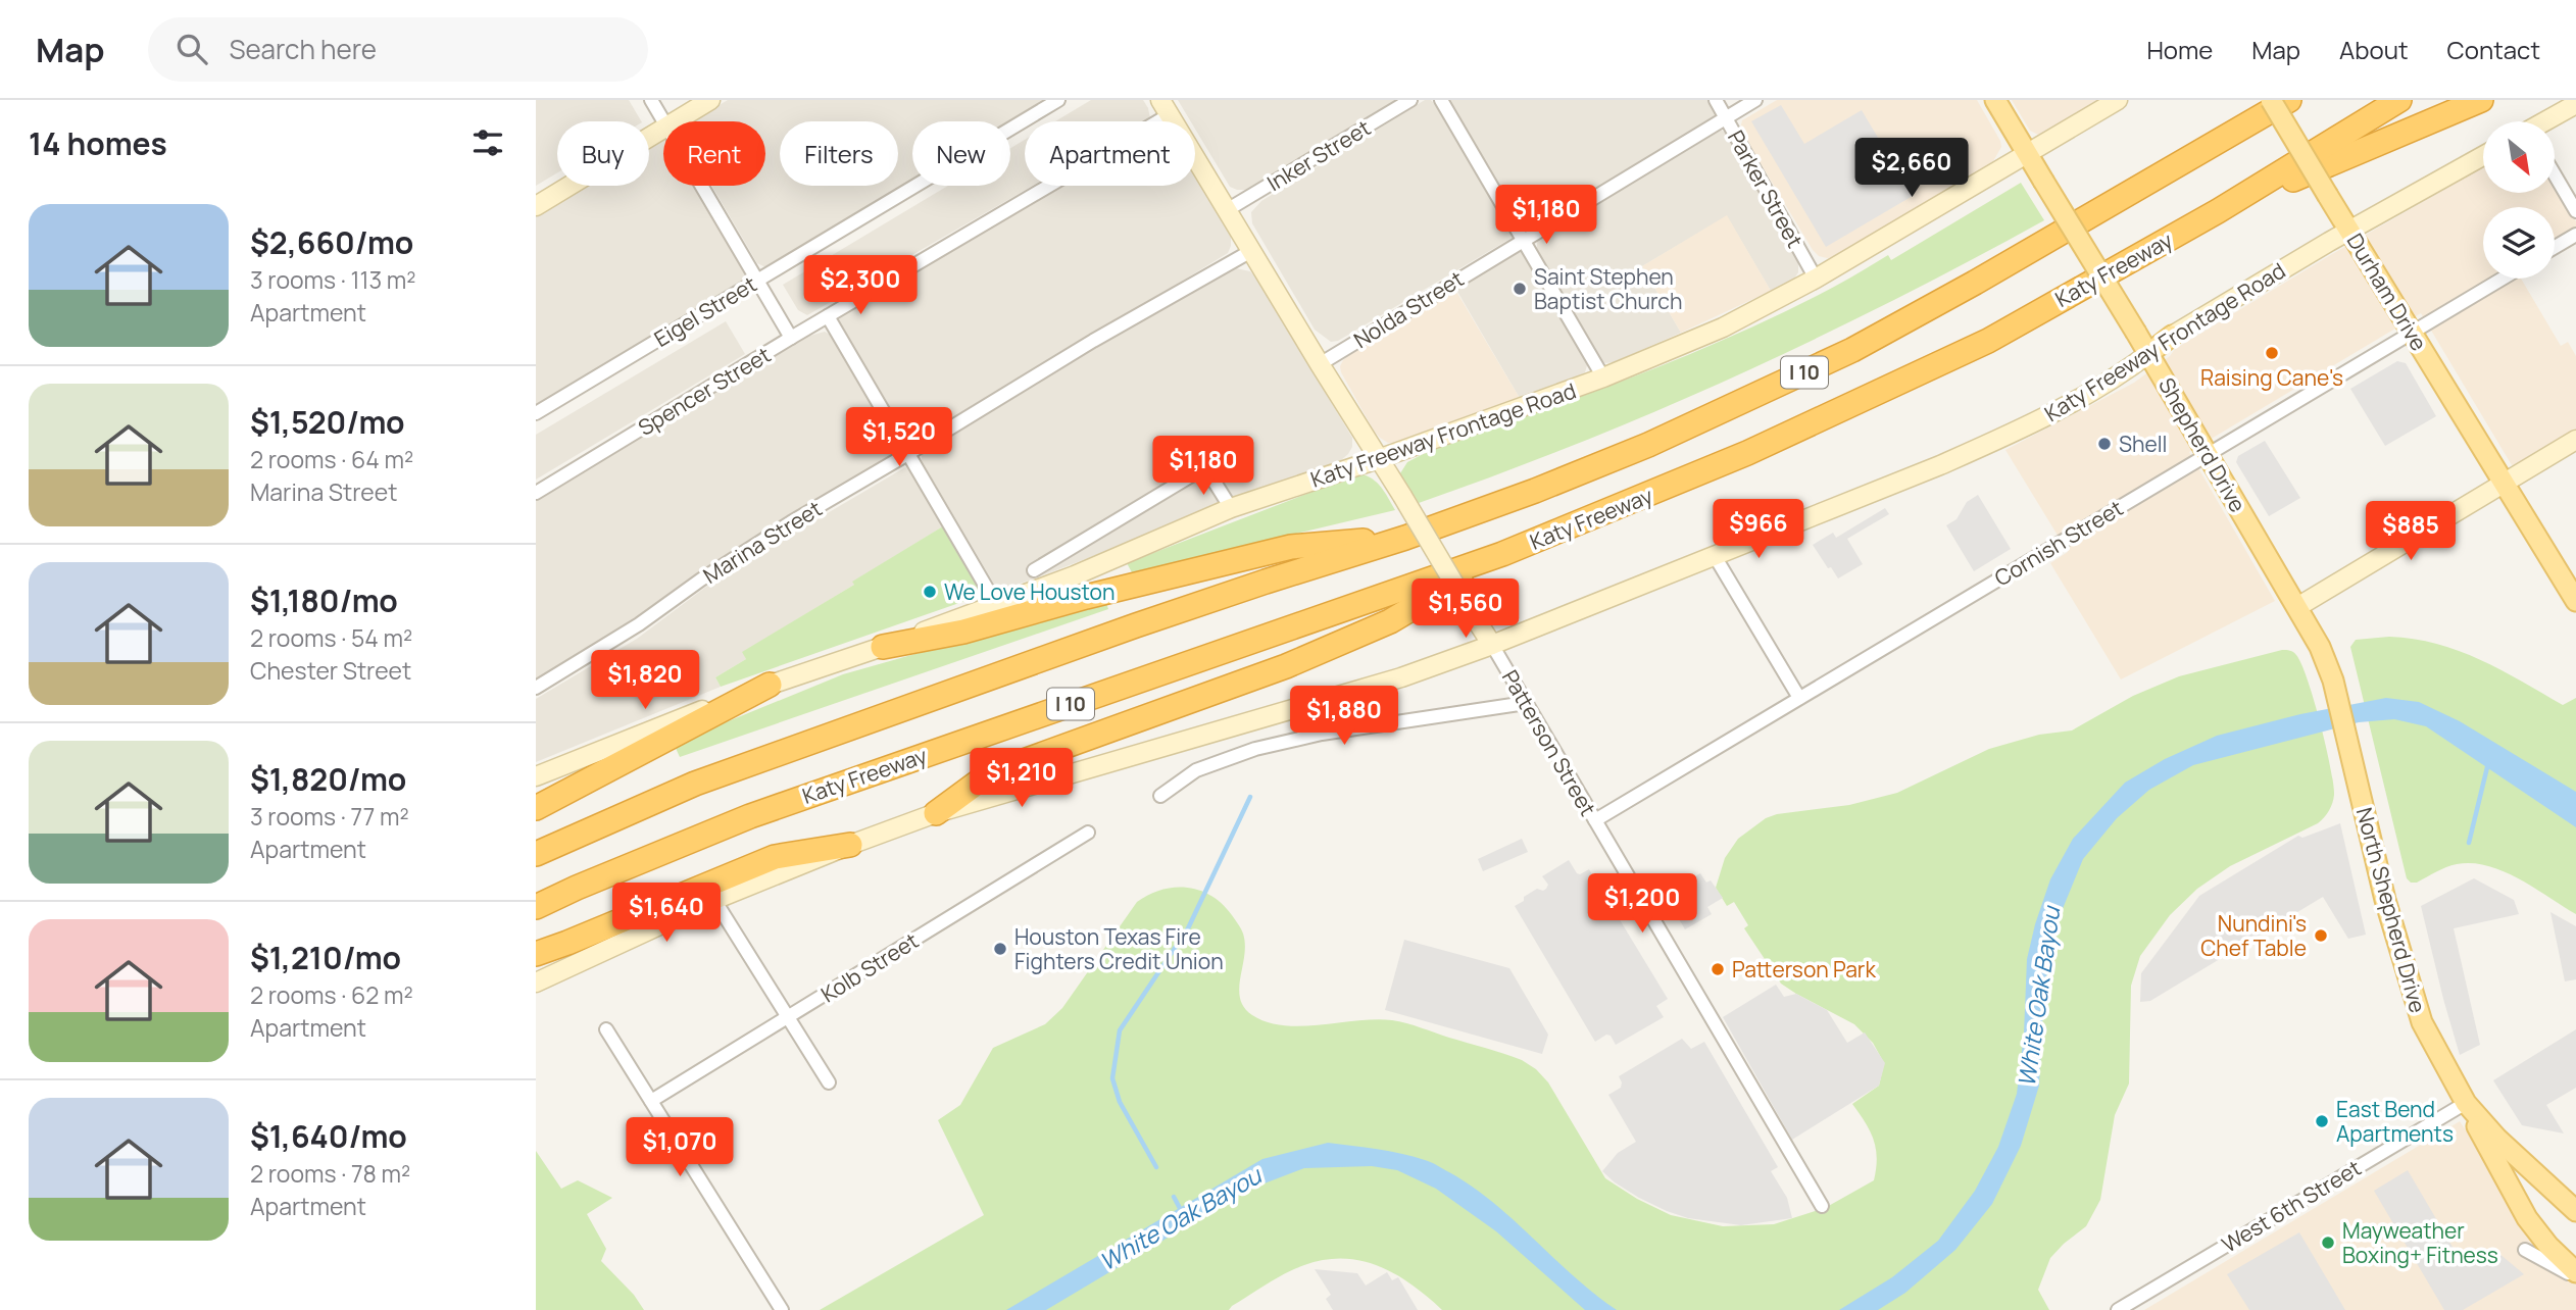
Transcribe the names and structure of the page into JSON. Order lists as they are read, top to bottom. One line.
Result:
{"streets":{"highway":["Katy Freeway","I 10"],"main road":["Durham Drive","Katy Freeway Frontage Road","Shepherd Drive","Patterson Street","North Shepherd Drive"],"street":["Inker Street","Parker Street","Nolda Street","Eigel Street","Spencer Street","Marina Street","Cornish Street","Kolb Street","West 6th Street"]},"crossings":[["Inker Street","Patterson Street"],["Parker Street","Nolda Street"],["Parker Street","Katy Freeway Frontage Road"],["Durham Drive","Katy Freeway Frontage Road"],["Durham Drive","Cornish Street"],["Nolda Street","Patterson Street"],["Katy Freeway Frontage Road","Shepherd Drive"],["Katy Freeway Frontage Road","Patterson Street"],["Spencer Street","Patterson Street"],["Shepherd Drive","Cornish Street"],["Shepherd Drive","North Shepherd Drive"],["Marina Street","Patterson Street"],["Cornish Street","Patterson Street"],["North Shepherd Drive","West 6th Street"]],"water":["White Oak Bayou"],"places":["Saint Stephen Baptist Church","Raising Cane's","Shell","We Love Houston","Nundini's Chef Table","Houston Texas Fire Fighters Credit Union","Patterson Park","East Bend Apartments","Mayweather Boxing+ Fitness"],"north":"bottom right","page":{"header":"Map","search":"Search here","nav":["Home","Map","About","Contact"],"heading":"14 homes","chip":["Buy","Rent","Filters","New","Apartment"],"price":["$2,660","$1,180","$2,300","$1,520","$1,180","$966","$885","$1,560","$1,820","$1,880","$1,210","$1,200","$1,640","$1,070"],"list":[{"name":"$2,660/mo","note":"3 rooms · 113 m² · Apartment"},{"name":"$1,520/mo","note":"2 rooms · 64 m² · Marina Street"},{"name":"$1,180/mo","note":"2 rooms · 54 m² · Chester Street"},{"name":"$1,820/mo","note":"3 rooms · 77 m² · Apartment"},{"name":"$1,210/mo","note":"2 rooms · 62 m² · Apartment"},{"name":"$1,640/mo","note":"2 rooms · 78 m² · Apartment"}]}}
